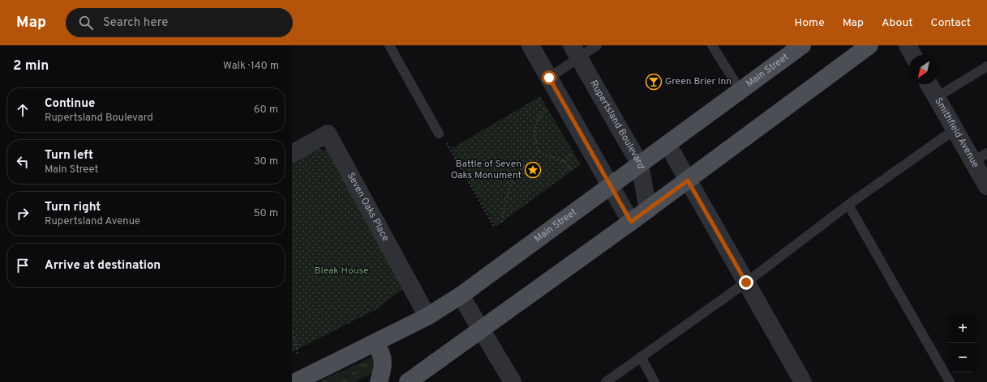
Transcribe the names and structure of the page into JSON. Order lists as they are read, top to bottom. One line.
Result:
{"streets":{"main road":["Main Street"],"street":["Rupertsland Boulevard","Smithfield Avenue","Seven Oaks Place"]},"crossings":[["Main Street","Rupertsland Boulevard"],["Main Street","Seven Oaks Place"]],"parks":["Bleak House"],"places":{"bar":["Green Brier Inn"],"place":["Battle of Seven Oaks Monument"]},"north":"bottom left","page":{"header":"Map","search":"Search here","nav":["Home","Map","About","Contact"],"heading":["2 min","Walk · 140 m"],"list":[["Continue","Rupertsland Boulevard","60 m"],["Turn left","Main Street","30 m"],["Turn right","Rupertsland Avenue","50 m"],"Arrive at destination"],"map_buttons":["+","−"]}}
